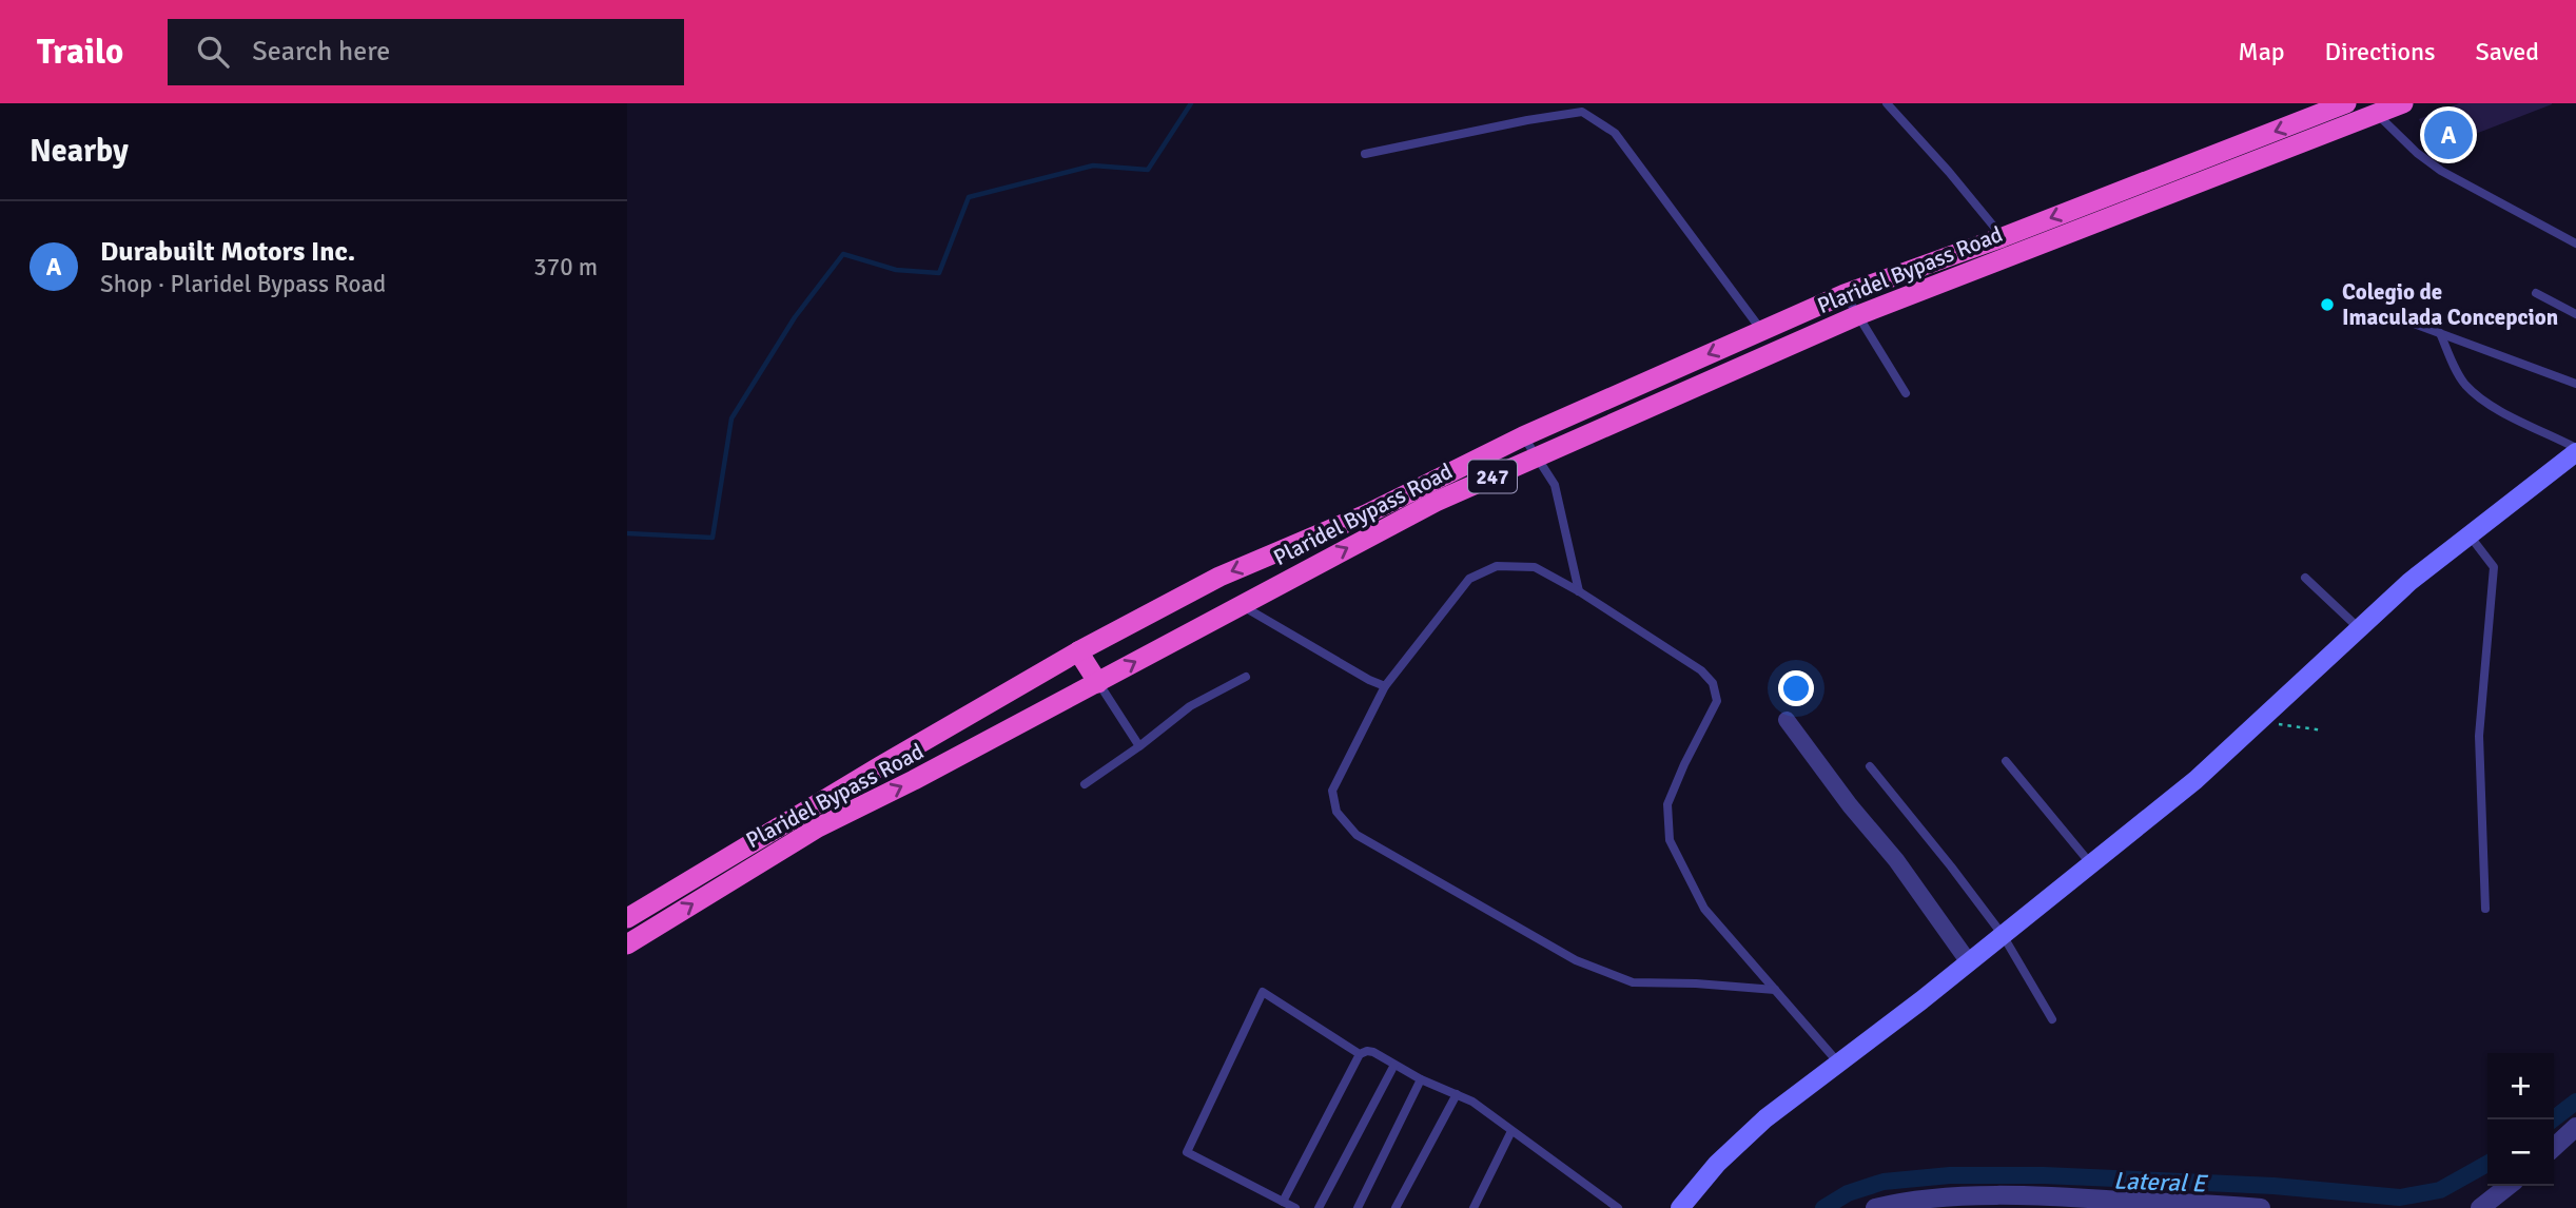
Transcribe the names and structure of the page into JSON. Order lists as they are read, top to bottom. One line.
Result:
{"streets":{"highway":["Plaridel Bypass Road","247"]},"water":["Lateral E"],"places":["Colegio de Imaculada Concepcion"],"page":{"header":"Trailo","search":"Search here","nav":["Map","Directions","Saved"],"heading":"Nearby","pins":"A","list":[{"mark":"A","name":"Durabuilt Motors Inc.","note":"Shop · Plaridel Bypass Road","value":"370 m"}],"map_buttons":["+","−"]}}
